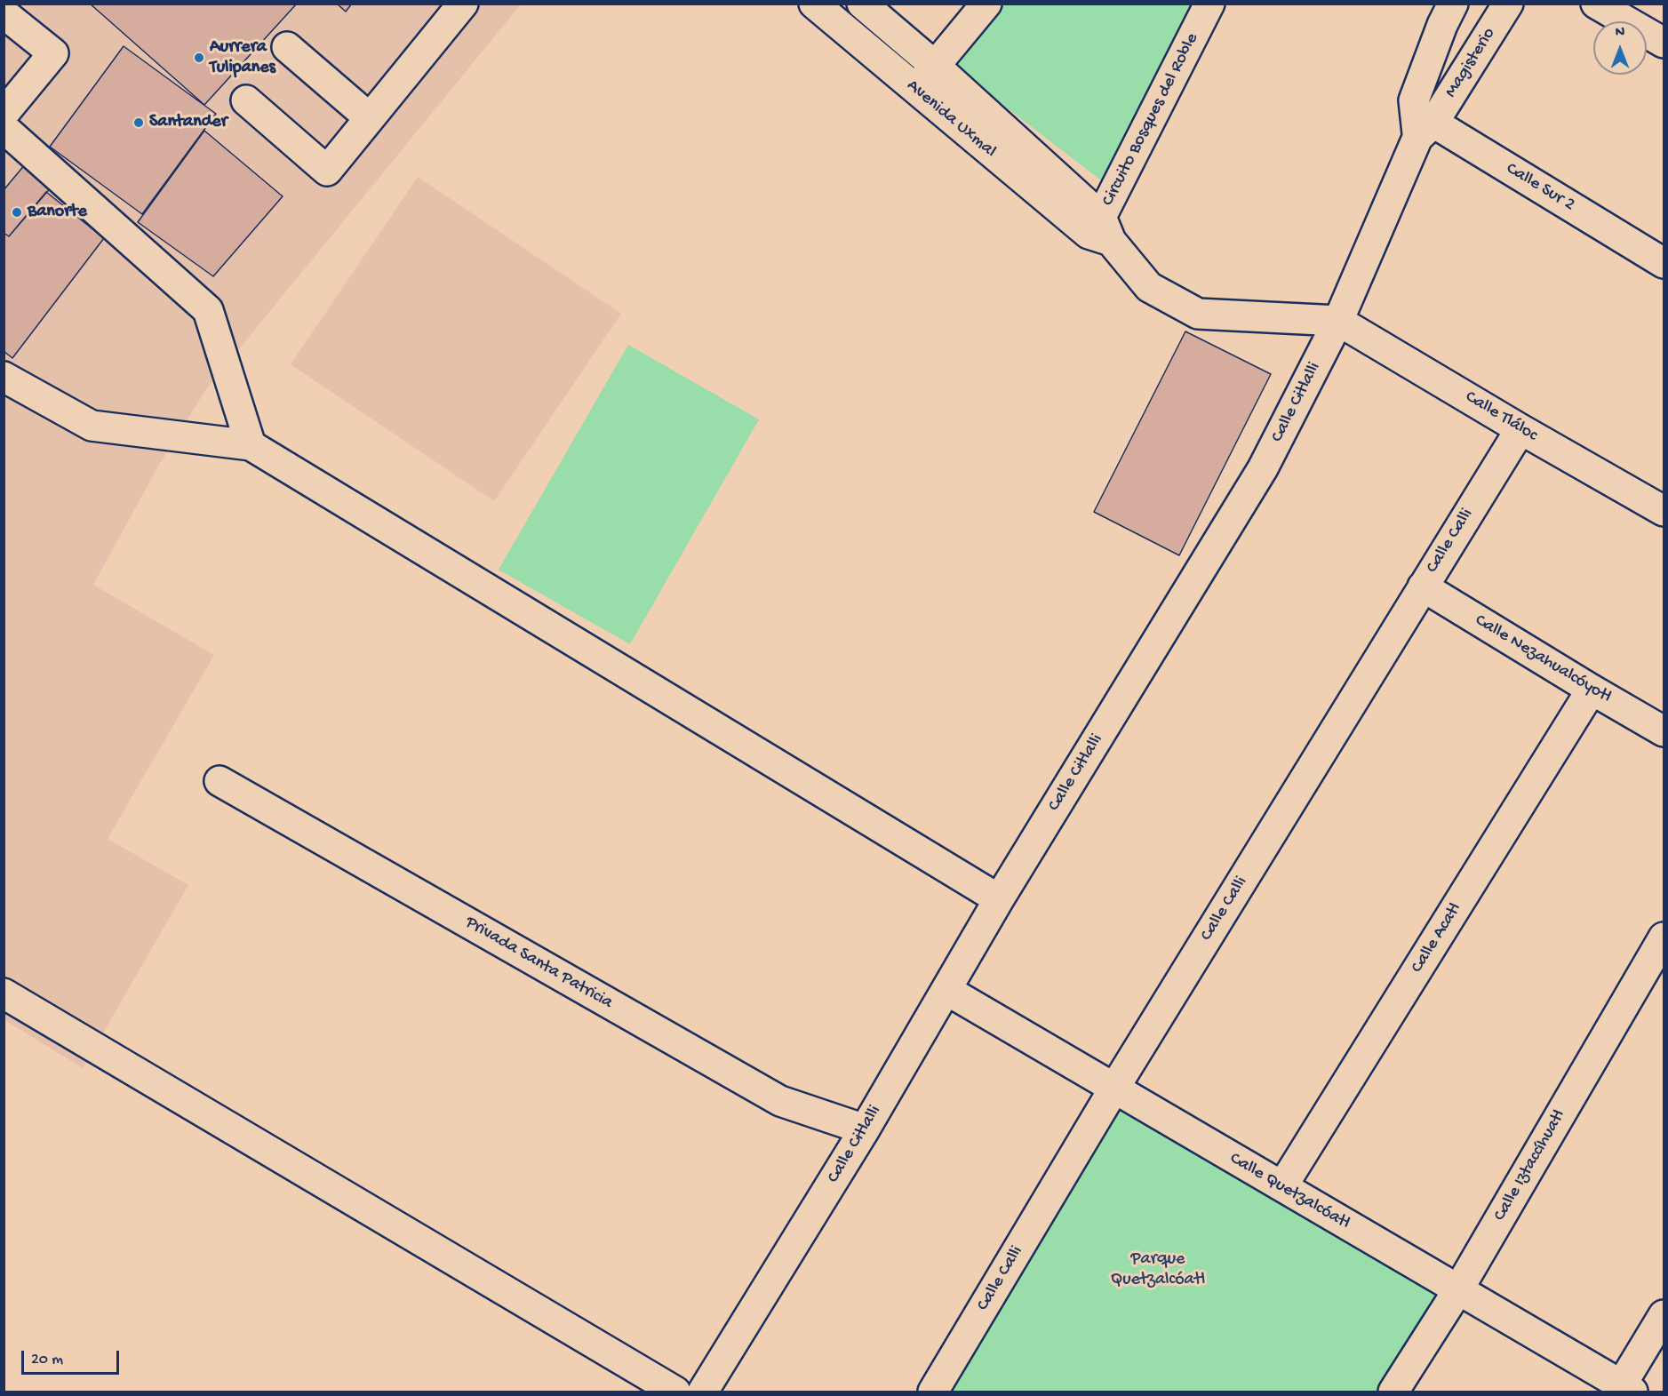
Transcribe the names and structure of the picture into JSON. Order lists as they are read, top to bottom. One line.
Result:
{"streets":{"street":["Magisterio","Avenida Uxmal","Circuito Bosques del Roble","Calle Sur 2","Calle Citlalli","Calle Tláloc","Calle Calli","Calle Nezahualcóyotl","Calle Acatl","Privada Santa Patricia","Calle Iztaccíhuatl","Calle Quetzalcóatl"]},"crossings":[["Magisterio","Calle Sur 2"],["Magisterio","Calle Citlalli"],["Avenida Uxmal","Circuito Bosques del Roble"],["Calle Sur 2","Calle Citlalli"],["Calle Citlalli","Calle Tláloc"],["Calle Citlalli","Privada Santa Patricia"],["Calle Citlalli","Calle Quetzalcóatl"],["Calle Tláloc","Calle Calli"],["Calle Calli","Calle Nezahualcóyotl"],["Calle Calli","Calle Quetzalcóatl"],["Calle Nezahualcóyotl","Calle Acatl"],["Calle Acatl","Calle Quetzalcóatl"],["Calle Iztaccíhuatl","Calle Quetzalcóatl"]],"parks":["Parque Quetzalcóatl"],"places":["Aurrera Tulipanes","Santander","Banorte"],"scale_bar":"20 m","north":"top"}
